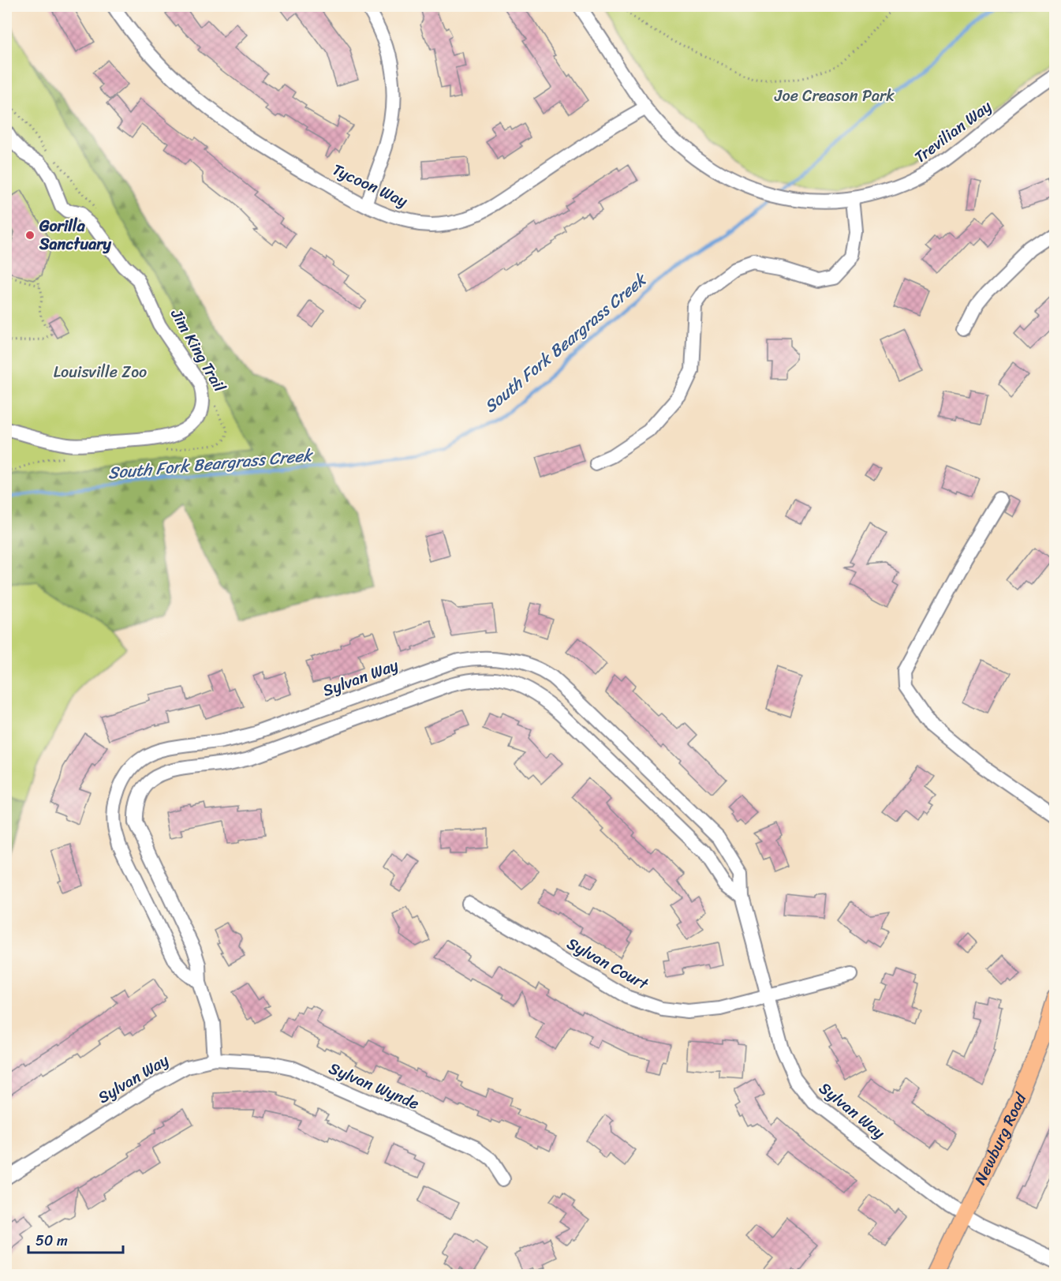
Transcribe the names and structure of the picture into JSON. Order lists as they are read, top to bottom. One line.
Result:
{"streets":{"main road":["Newburg Road"],"street":["Trevilian Way","Tycoon Way","Sylvan Way","Sylvan Court","Sylvan Wynde"],"path":["Jim King Trail"]},"crossings":[["Trevilian Way","Tycoon Way"],["Sylvan Way","Sylvan Court"],["Sylvan Way","Sylvan Wynde"],["Sylvan Way","Newburg Road"]],"water":["South Fork Beargrass Creek"],"parks":["Joe Creason Park","Louisville Zoo"],"places":["Gorilla Sanctuary"],"scale_bar":"50 m"}
